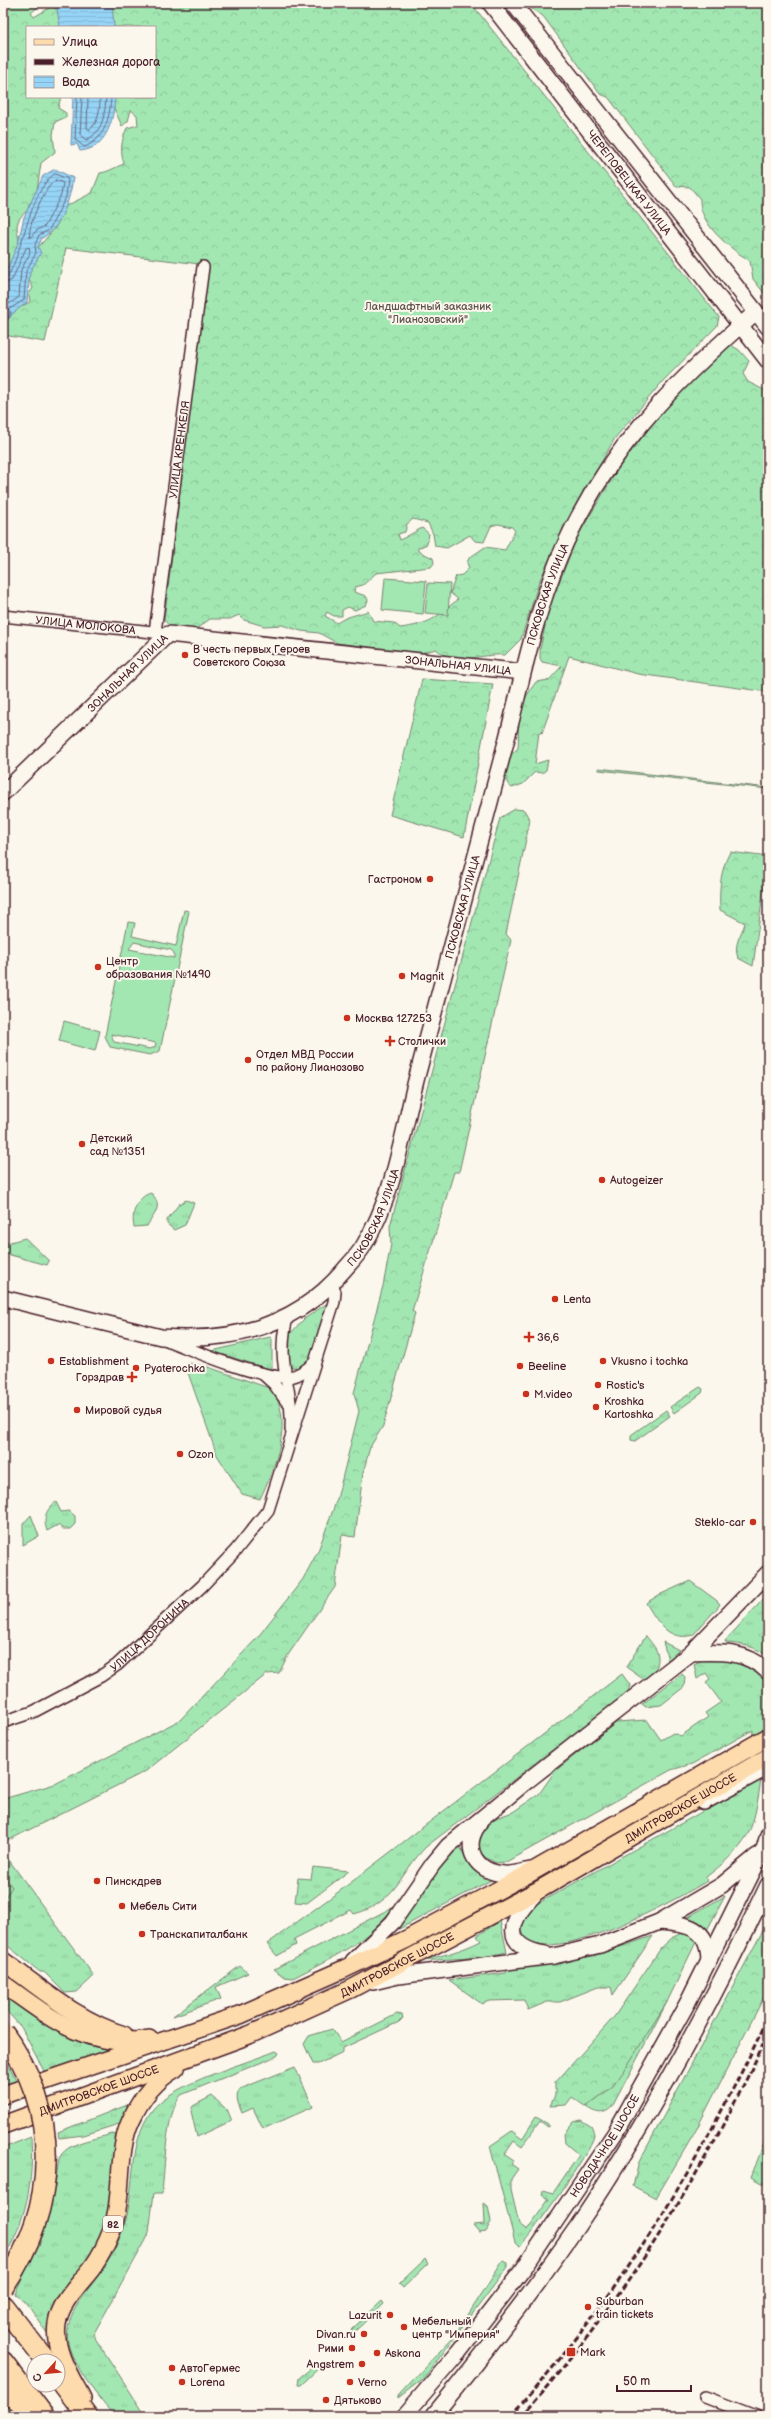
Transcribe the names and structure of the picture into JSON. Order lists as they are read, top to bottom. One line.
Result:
{"streets":{"main road":["ЧЕРЕПОВЕЦКАЯ УЛИЦА","ПСКОВСКАЯ УЛИЦА","ЗОНАЛЬНАЯ УЛИЦА","ДМИТРОВСКОЕ ШОССЕ","НОВОДАЧНОЕ ШОССЕ","82"],"street":["УЛИЦА КРЕНКЕЛЯ","УЛИЦА МОЛОКОВА","УЛИЦА ДОРОНИНА"]},"crossings":[["ЧЕРЕПОВЕЦКАЯ УЛИЦА","ПСКОВСКАЯ УЛИЦА"],["УЛИЦА КРЕНКЕЛЯ","УЛИЦА МОЛОКОВА"],["УЛИЦА КРЕНКЕЛЯ","ЗОНАЛЬНАЯ УЛИЦА"],["ПСКОВСКАЯ УЛИЦА","ЗОНАЛЬНАЯ УЛИЦА"],["УЛИЦА МОЛОКОВА","ЗОНАЛЬНАЯ УЛИЦА"],["ДМИТРОВСКОЕ ШОССЕ","82"]],"parks":["Ландшафтный заказник \"Лианозовский\""],"places":{"other":["В честь первых Героев Советского Союза","Гастроном","Центр образования №1490","Magnit","Москва 127253","Отдел МВД России по району Лианозово","Детский сад №1351","Autogeizer","Lenta","Establishment","Vkusno i tochka","Beeline","Pyaterochka","Rostic's","M.video","Kroshka Kartoshka","Мировой судья","Ozon","Steklo-car","Пинскдрев","Мебель Сити","Транскапиталбанк","Suburban train tickets","Lazurit","Мебельный центр \"Империя\"","Divan.ru","Рими","Askona","Angstrem","АвтоГермес","Lorena","Verno","Дятьково"],"health":["Столички","36,6","Горздрав"],"transit":["Mark"]},"legend":["Улица","Железная дорога","Вода"],"scale_bar":"50 m","north":"bottom left"}
